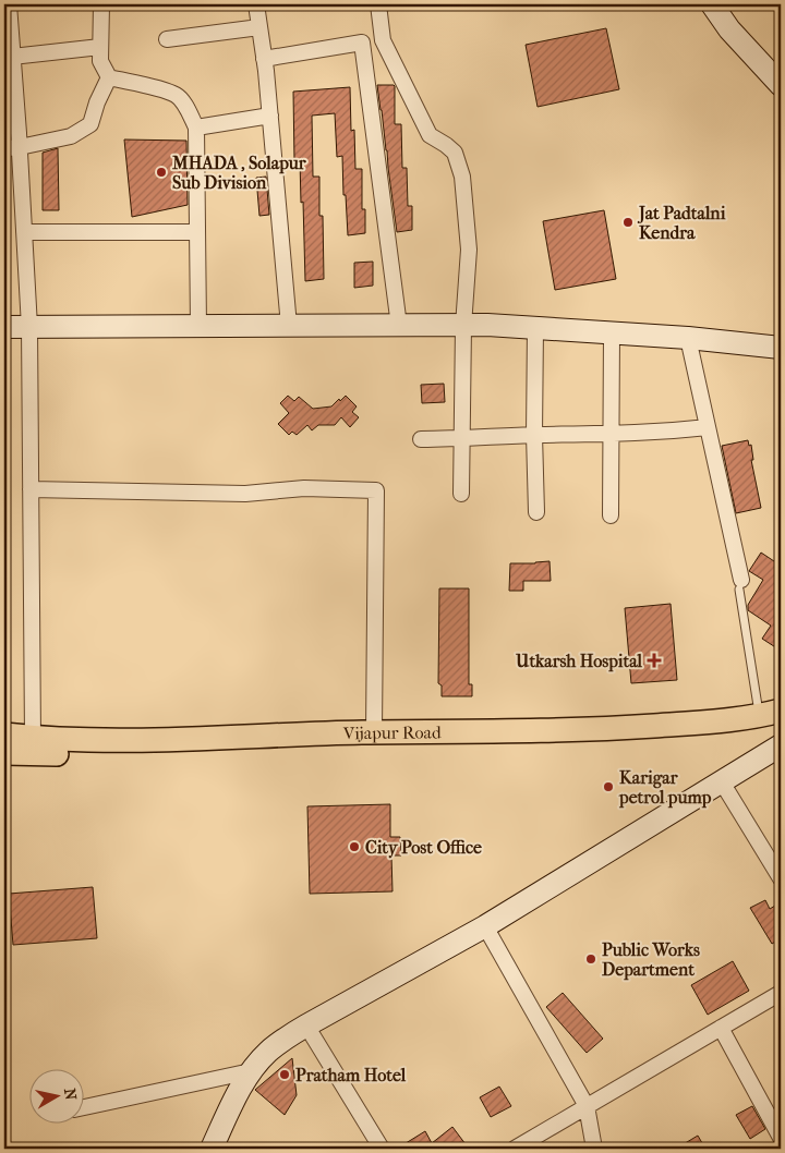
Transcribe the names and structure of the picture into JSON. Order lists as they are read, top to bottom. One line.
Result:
{"streets":{"main road":["Vijapur Road"]},"places":{"other":["MHADA , Solapur Sub Division","Jat Padtalni Kendra","Karigar petrol pump","City Post Office","Public Works Department","Pratham Hotel"],"health":["Utkarsh Hospital"]},"north":"right"}
